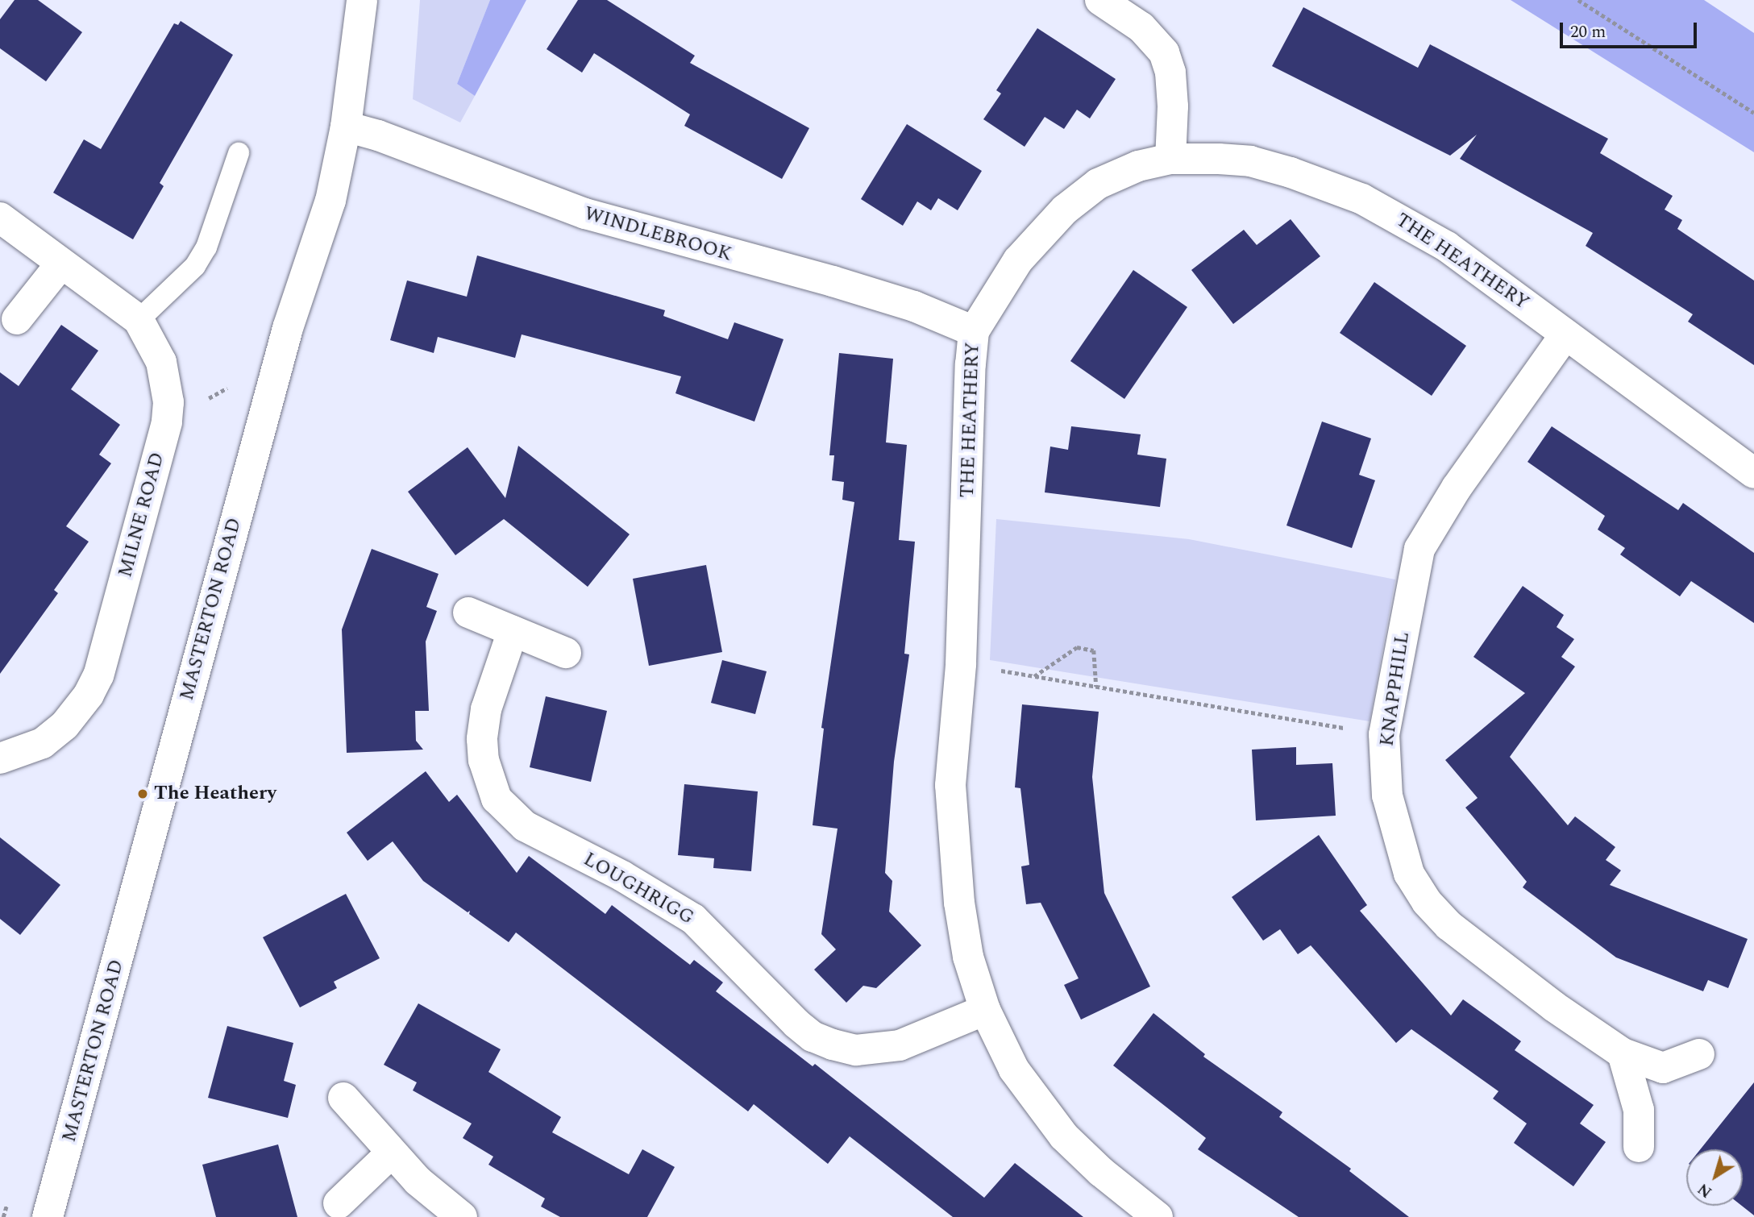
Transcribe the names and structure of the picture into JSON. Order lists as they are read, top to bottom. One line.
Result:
{"streets":{"street":["WINDLEBROOK","THE HEATHERY","MILNE ROAD","MASTERTON ROAD","KNAPPHILL","LOUGHRIGG"]},"crossings":[["WINDLEBROOK","THE HEATHERY"],["WINDLEBROOK","MASTERTON ROAD"],["THE HEATHERY","KNAPPHILL"],["THE HEATHERY","LOUGHRIGG"]],"places":["The Heathery"],"scale_bar":"20 m","north":"bottom left"}
